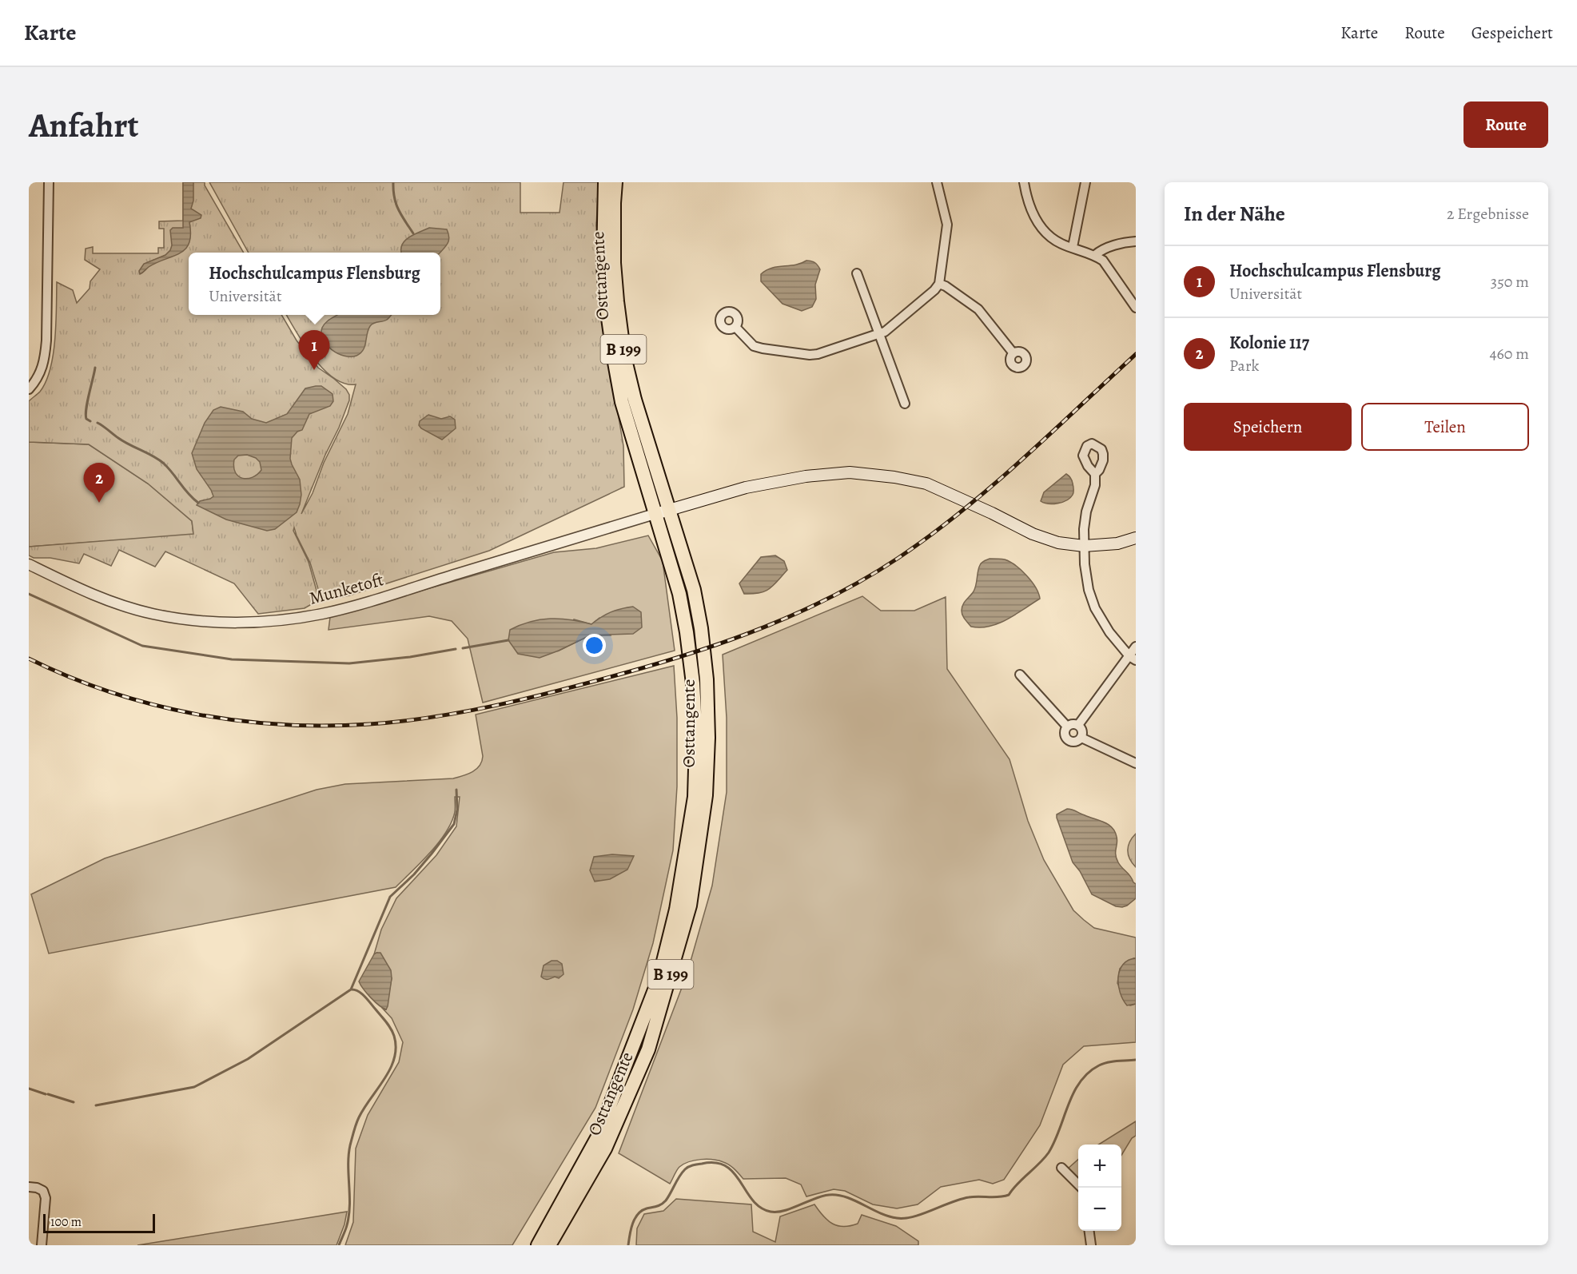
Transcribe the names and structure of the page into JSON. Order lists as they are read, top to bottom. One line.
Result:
{"streets":{"main road":["Osttangente","B 199","Munketoft"]},"crossings":[["Osttangente","Munketoft"]],"scale_bar":"100 m","page":{"header":"Karte","nav":["Karte","Route","Gespeichert"],"buttons":["Route",["Speichern","Teilen"]],"title":"Anfahrt","heading":["In der Nähe","2 Ergebnisse"],"list":[{"mark":"1","name":"Hochschulcampus Flensburg","note":"Universität","value":"350 m"},{"mark":"2","name":"Kolonie 117","note":"Park","value":"460 m"}],"popup":["Hochschulcampus Flensburg","Universität"],"pins":["1","2"],"map_buttons":["+","−"],"scale":"100 m"}}
